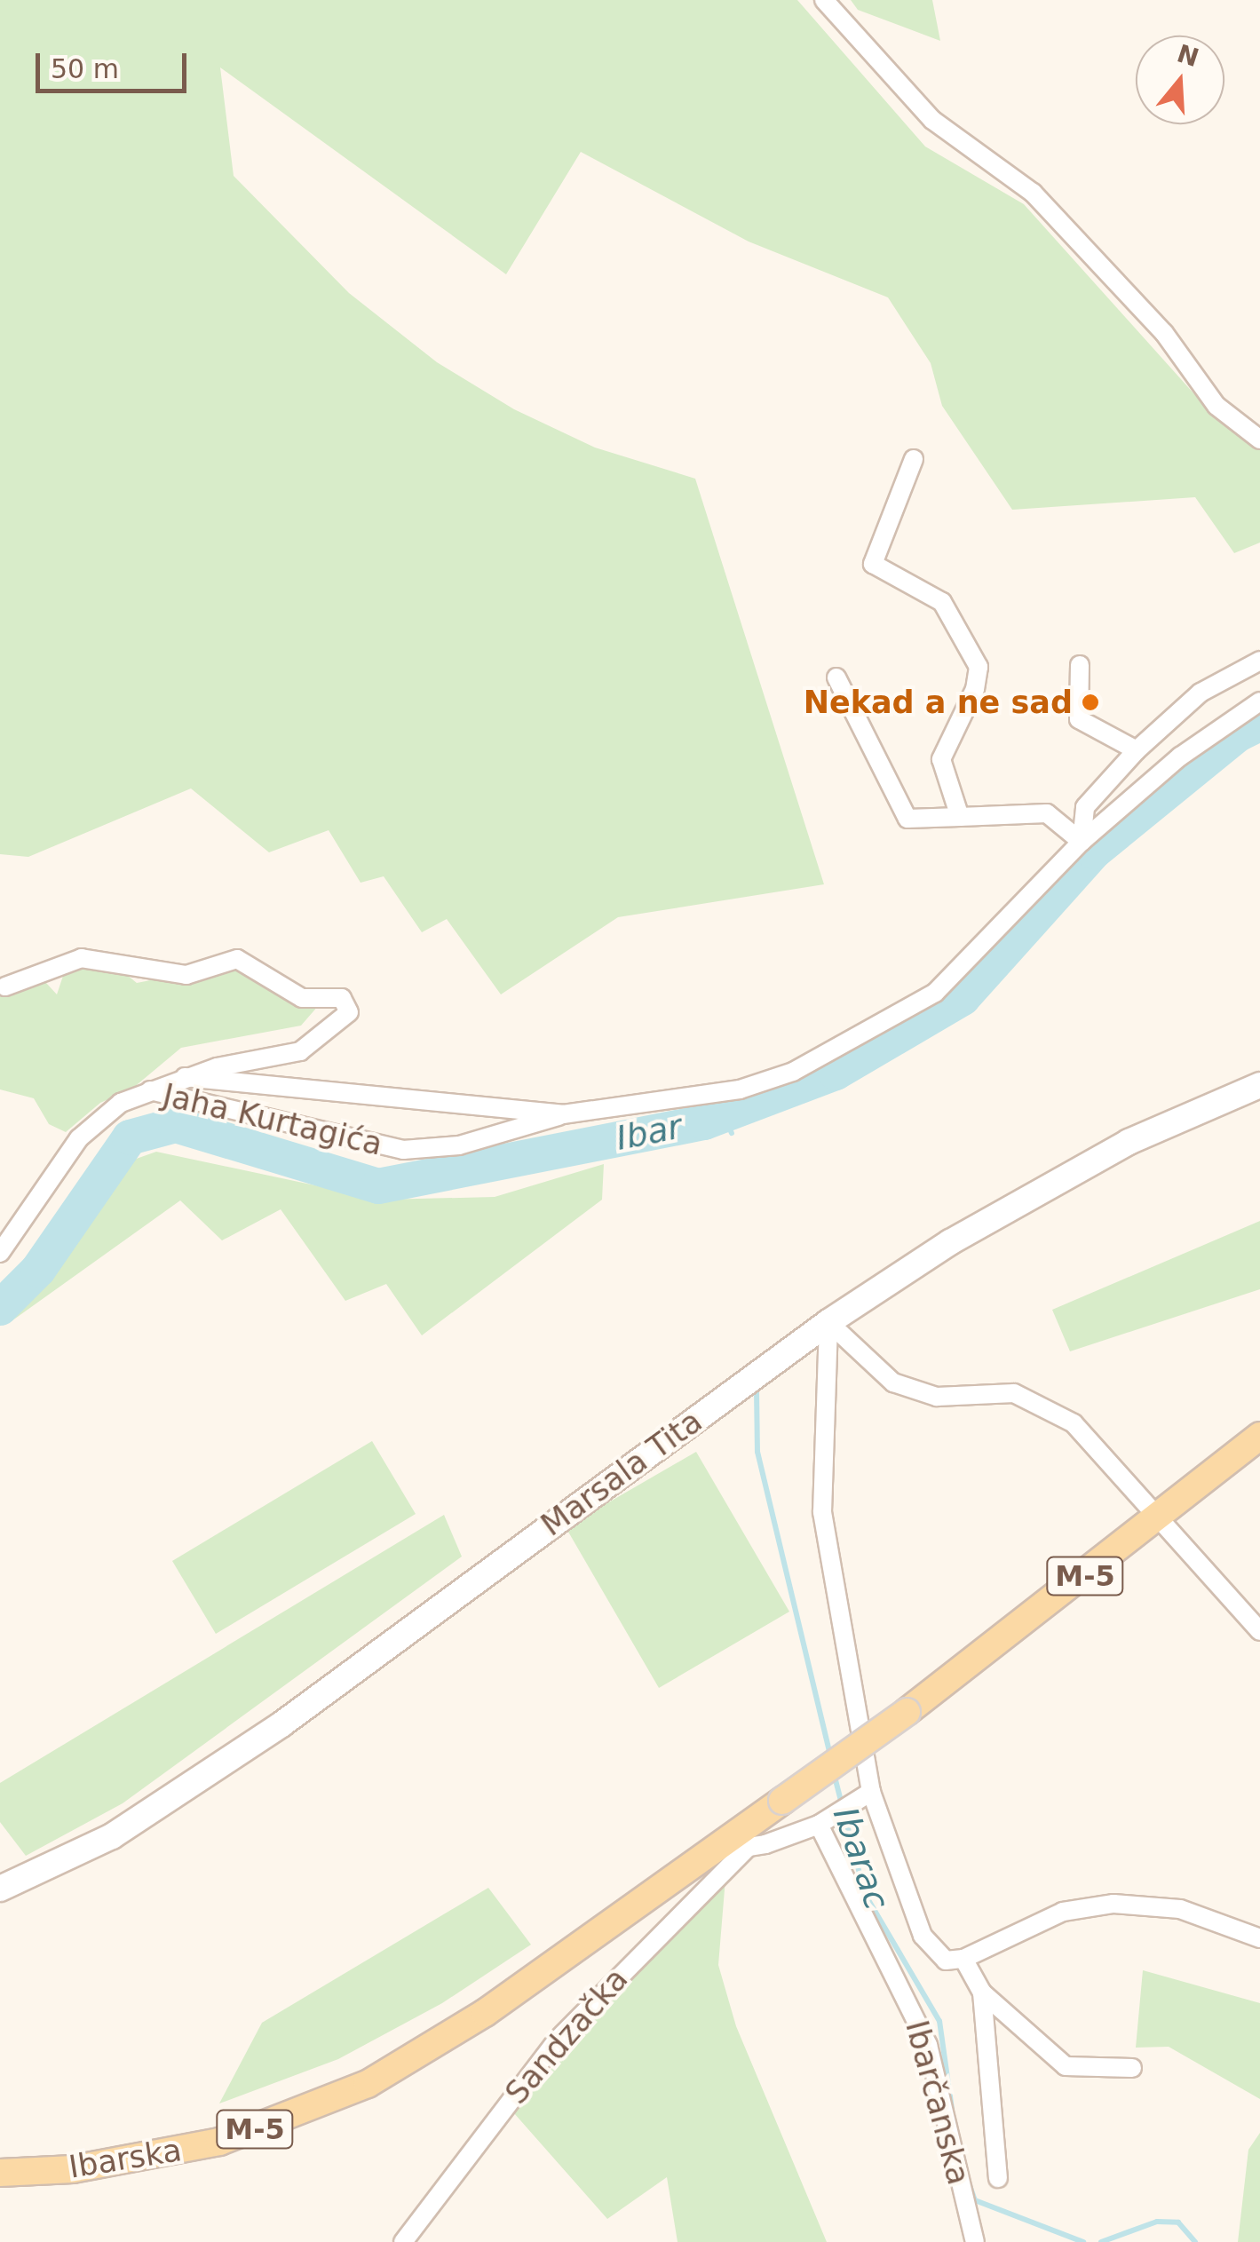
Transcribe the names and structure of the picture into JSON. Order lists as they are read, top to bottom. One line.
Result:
{"streets":{"main road":["M-5","Ibarska"],"street":["Jaha Kurtagića","Marsala Tita","Sandzačka","Ibarčanska"]},"crossings":[["M-5","Sandzačka"],["M-5","Ibarska"],["Sandzačka","Ibarska"]],"water":["Ibar","Ibarac"],"places":["Nekad a ne sad"],"scale_bar":"50 m","north":"top"}
